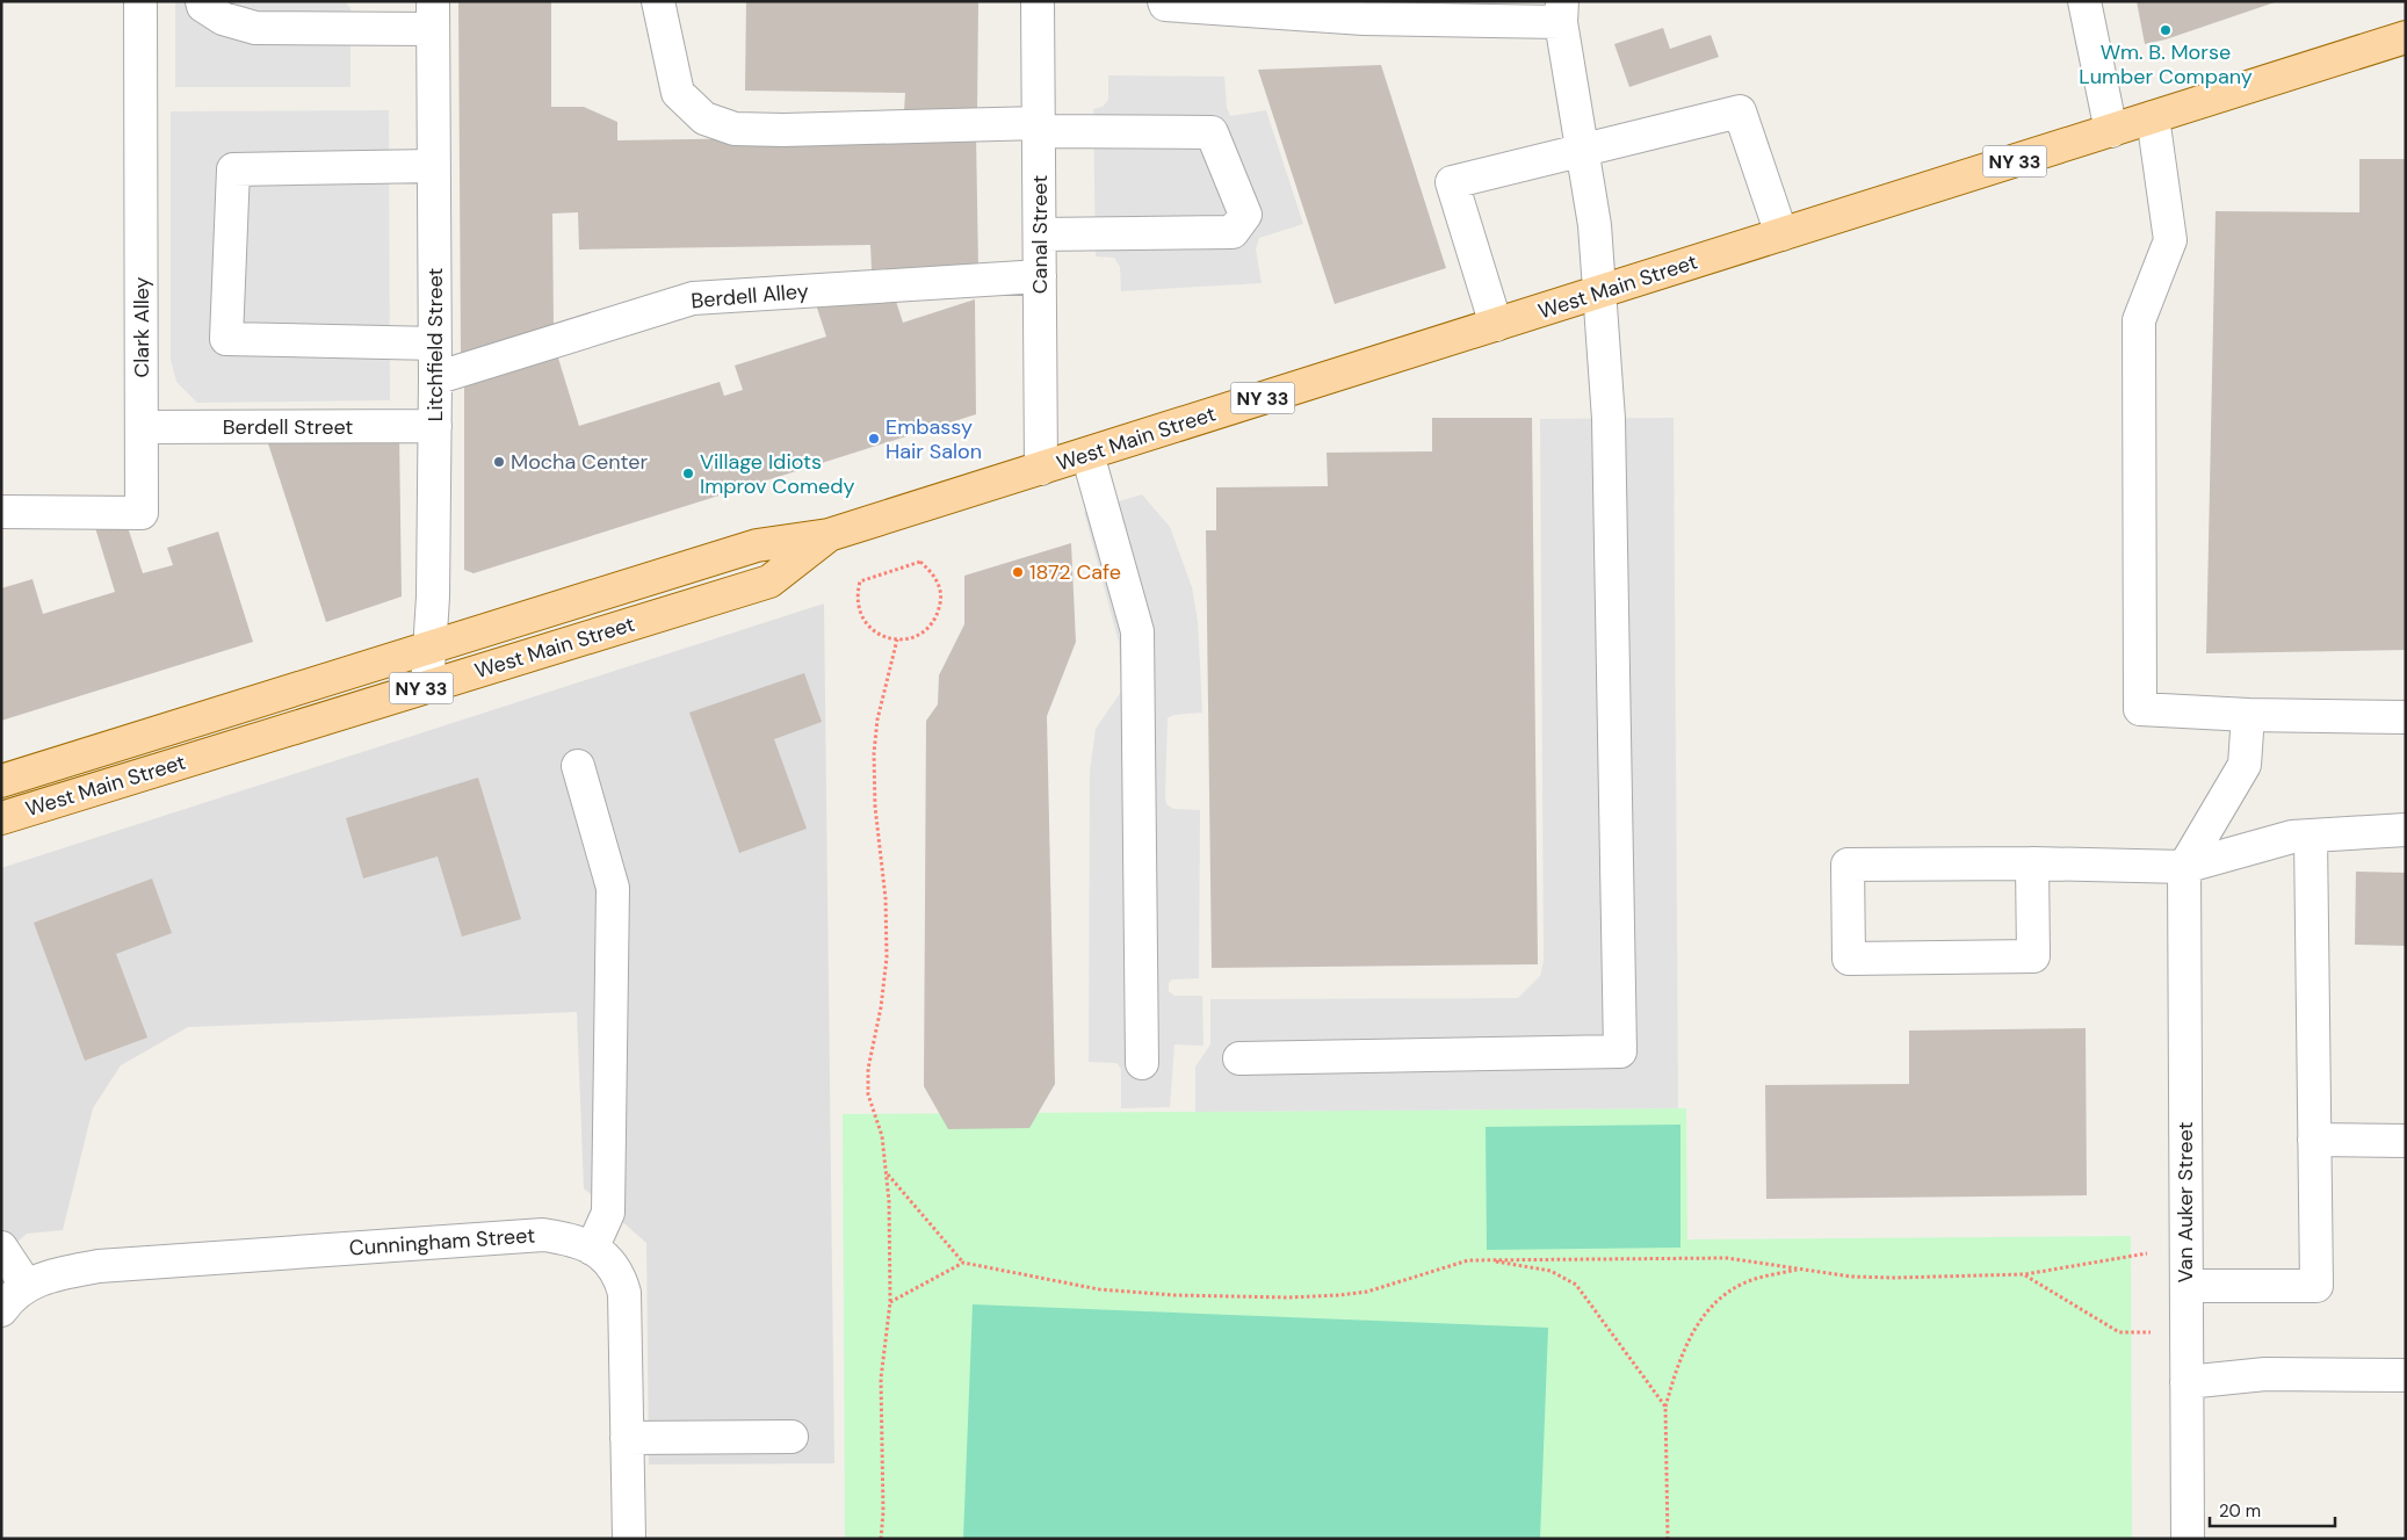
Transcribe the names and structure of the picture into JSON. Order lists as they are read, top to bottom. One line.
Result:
{"streets":{"main road":["NY 33","West Main Street"],"street":["Canal Street","Berdell Alley","Clark Alley","Litchfield Street","Berdell Street","Van Auker Street","Cunningham Street"]},"crossings":[["Canal Street","West Main Street"],["Canal Street","Berdell Alley"],["West Main Street","Litchfield Street"],["Berdell Alley","Litchfield Street"],["Clark Alley","Berdell Street"],["Litchfield Street","Berdell Street"]],"places":["Wm. B. Morse Lumber Company","Embassy Hair Salon","Mocha Center","Village Idiots Improv Comedy","1872 Cafe"],"scale_bar":"20 m"}
